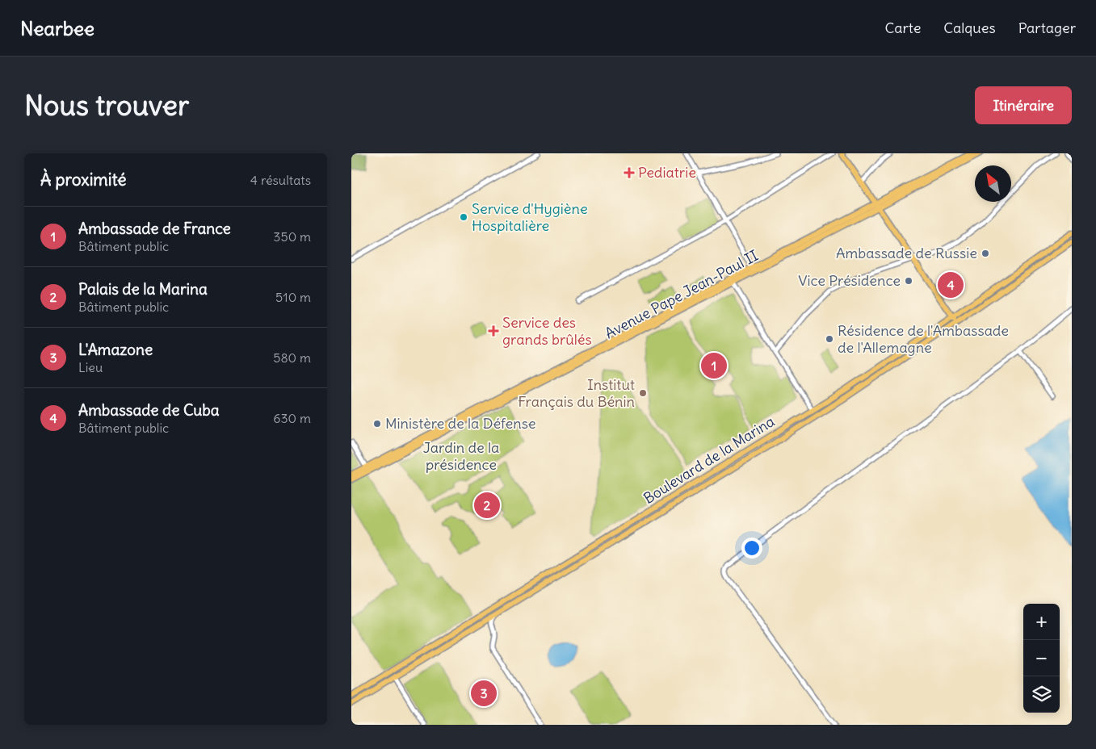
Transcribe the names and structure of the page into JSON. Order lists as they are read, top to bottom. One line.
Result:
{"streets":{"main road":["Avenue Pape Jean-Paul II","Boulevard de la Marina"]},"parks":["Jardin de la présidence"],"places":{"health":["Pediatrie","Service des grands brûlés"],"other":["Service d'Hygiène Hospitalière","Ambassade de Russie","Vice Présidence","Résidence de l'Ambassade de l'Allemagne","Institut Français du Bénin","Ministère de la Défense"]},"north":"top left","page":{"header":"Nearbee","nav":["Carte","Calques","Partager"],"buttons":"Itinéraire","title":"Nous trouver","heading":["À proximité","4 résultats"],"list":[{"mark":"1","name":"Ambassade de France","note":"Bâtiment public","value":"350 m"},{"mark":"2","name":"Palais de la Marina","note":"Bâtiment public","value":"510 m"},{"mark":"3","name":"L'Amazone","note":"Lieu","value":"580 m"},{"mark":"4","name":"Ambassade de Cuba","note":"Bâtiment public","value":"630 m"}],"pins":["4","1","2","3"],"map_buttons":["+","−"]}}
